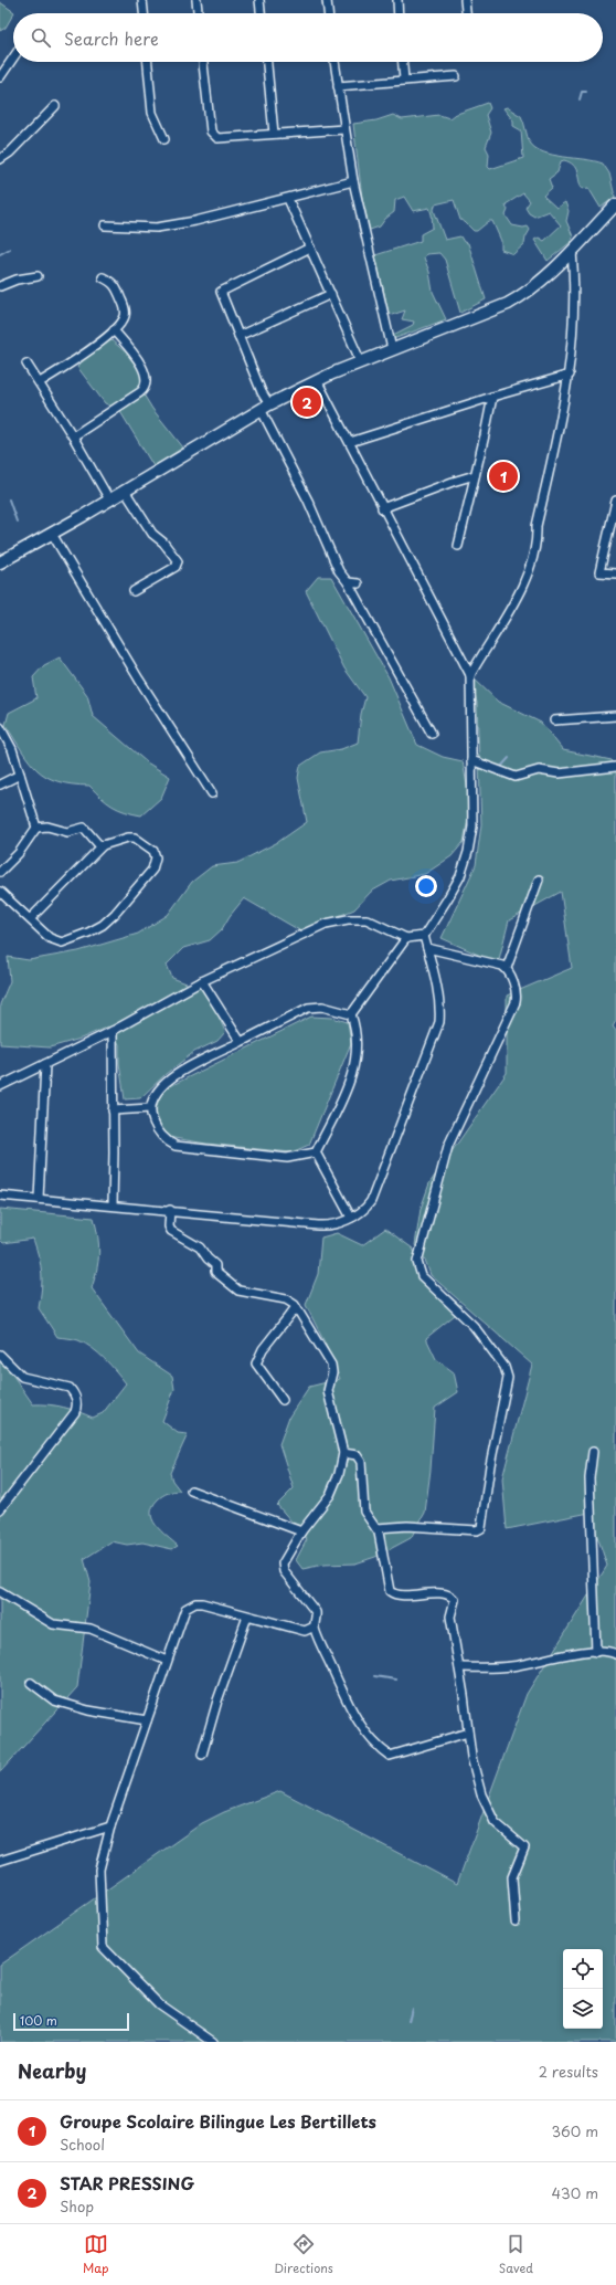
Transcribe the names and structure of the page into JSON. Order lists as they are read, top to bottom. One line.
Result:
{"scale_bar":"100 m","page":{"search":"Search here","pins":["2","1"],"scale":"100 m","heading":["Nearby","2 results"],"list":[{"mark":"1","name":"Groupe Scolaire Bilingue Les Bertillets","note":"School","value":"360 m"},{"mark":"2","name":"STAR PRESSING","note":"Shop","value":"430 m"}],"nav":["Map","Directions","Saved"]}}
